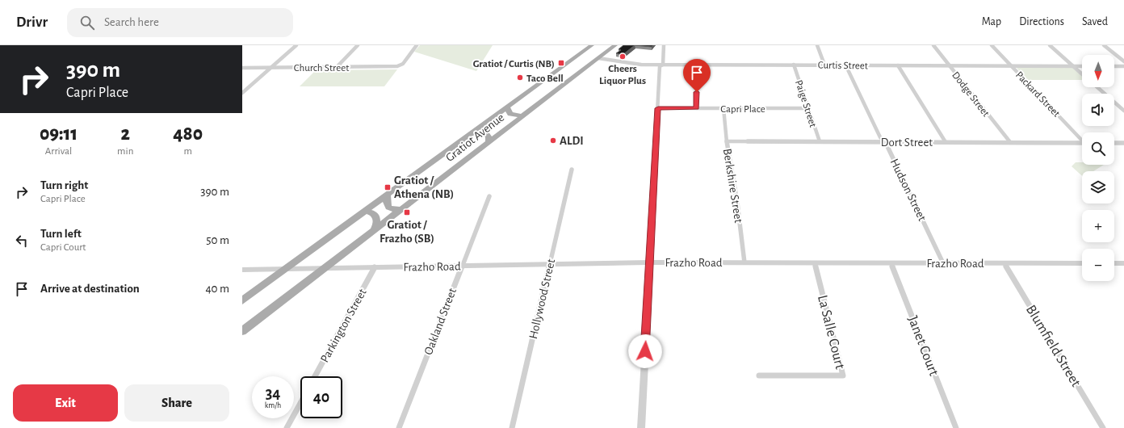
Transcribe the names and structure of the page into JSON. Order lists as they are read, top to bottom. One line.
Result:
{"streets":{"main road":["Gratiot Avenue"],"street":["Curtis Street","Church Street","Dodge Street","Packard Street","Paige Street","Capri Place","Dort Street","Berkshire Street","Hudson Street","Frazho Road","Hollywood Street","Oakland Street","Parkington Street","La Salle Court","Janet Court","Blumfield Street"]},"crossings":[["Curtis Street","Dodge Street"],["Curtis Street","Packard Street"],["Curtis Street","Paige Street"],["Curtis Street","Gratiot Avenue"],["Curtis Street","Hudson Street"],["Dodge Street","Dort Street"],["Paige Street","Capri Place"],["Paige Street","Dort Street"],["Capri Place","Berkshire Street"],["Gratiot Avenue","Frazho Road"],["Dort Street","Berkshire Street"],["Dort Street","Hudson Street"],["Berkshire Street","Frazho Road"],["Hudson Street","Frazho Road"],["Frazho Road","Hollywood Street"],["Frazho Road","Oakland Street"],["Frazho Road","Parkington Street"],["Frazho Road","La Salle Court"],["Frazho Road","Janet Court"],["Frazho Road","Blumfield Street"]],"places":{"other":["Cheers Liquor Plus","Taco Bell","ALDI"],"transit":["Gratiot / Curtis (NB)","Gratiot / Athena (NB)","Gratiot / Frazho (SB)"]},"north":"bottom","page":{"header":"Drivr","search":"Search here","nav":["Map","Directions","Saved"],"turn":["390 m","Capri Place"],"map_buttons":["+","−"],"eta":["09:11","Arrival","2","min","480","m"],"list":[{"name":"Turn right","note":"Capri Place","value":"390 m"},{"name":"Turn left","note":"Capri Court","value":"50 m"},{"name":"Arrive at destination","value":"40 m"}],"speed":"34 km/h","limit":"40","buttons":["Exit","Share"]}}
